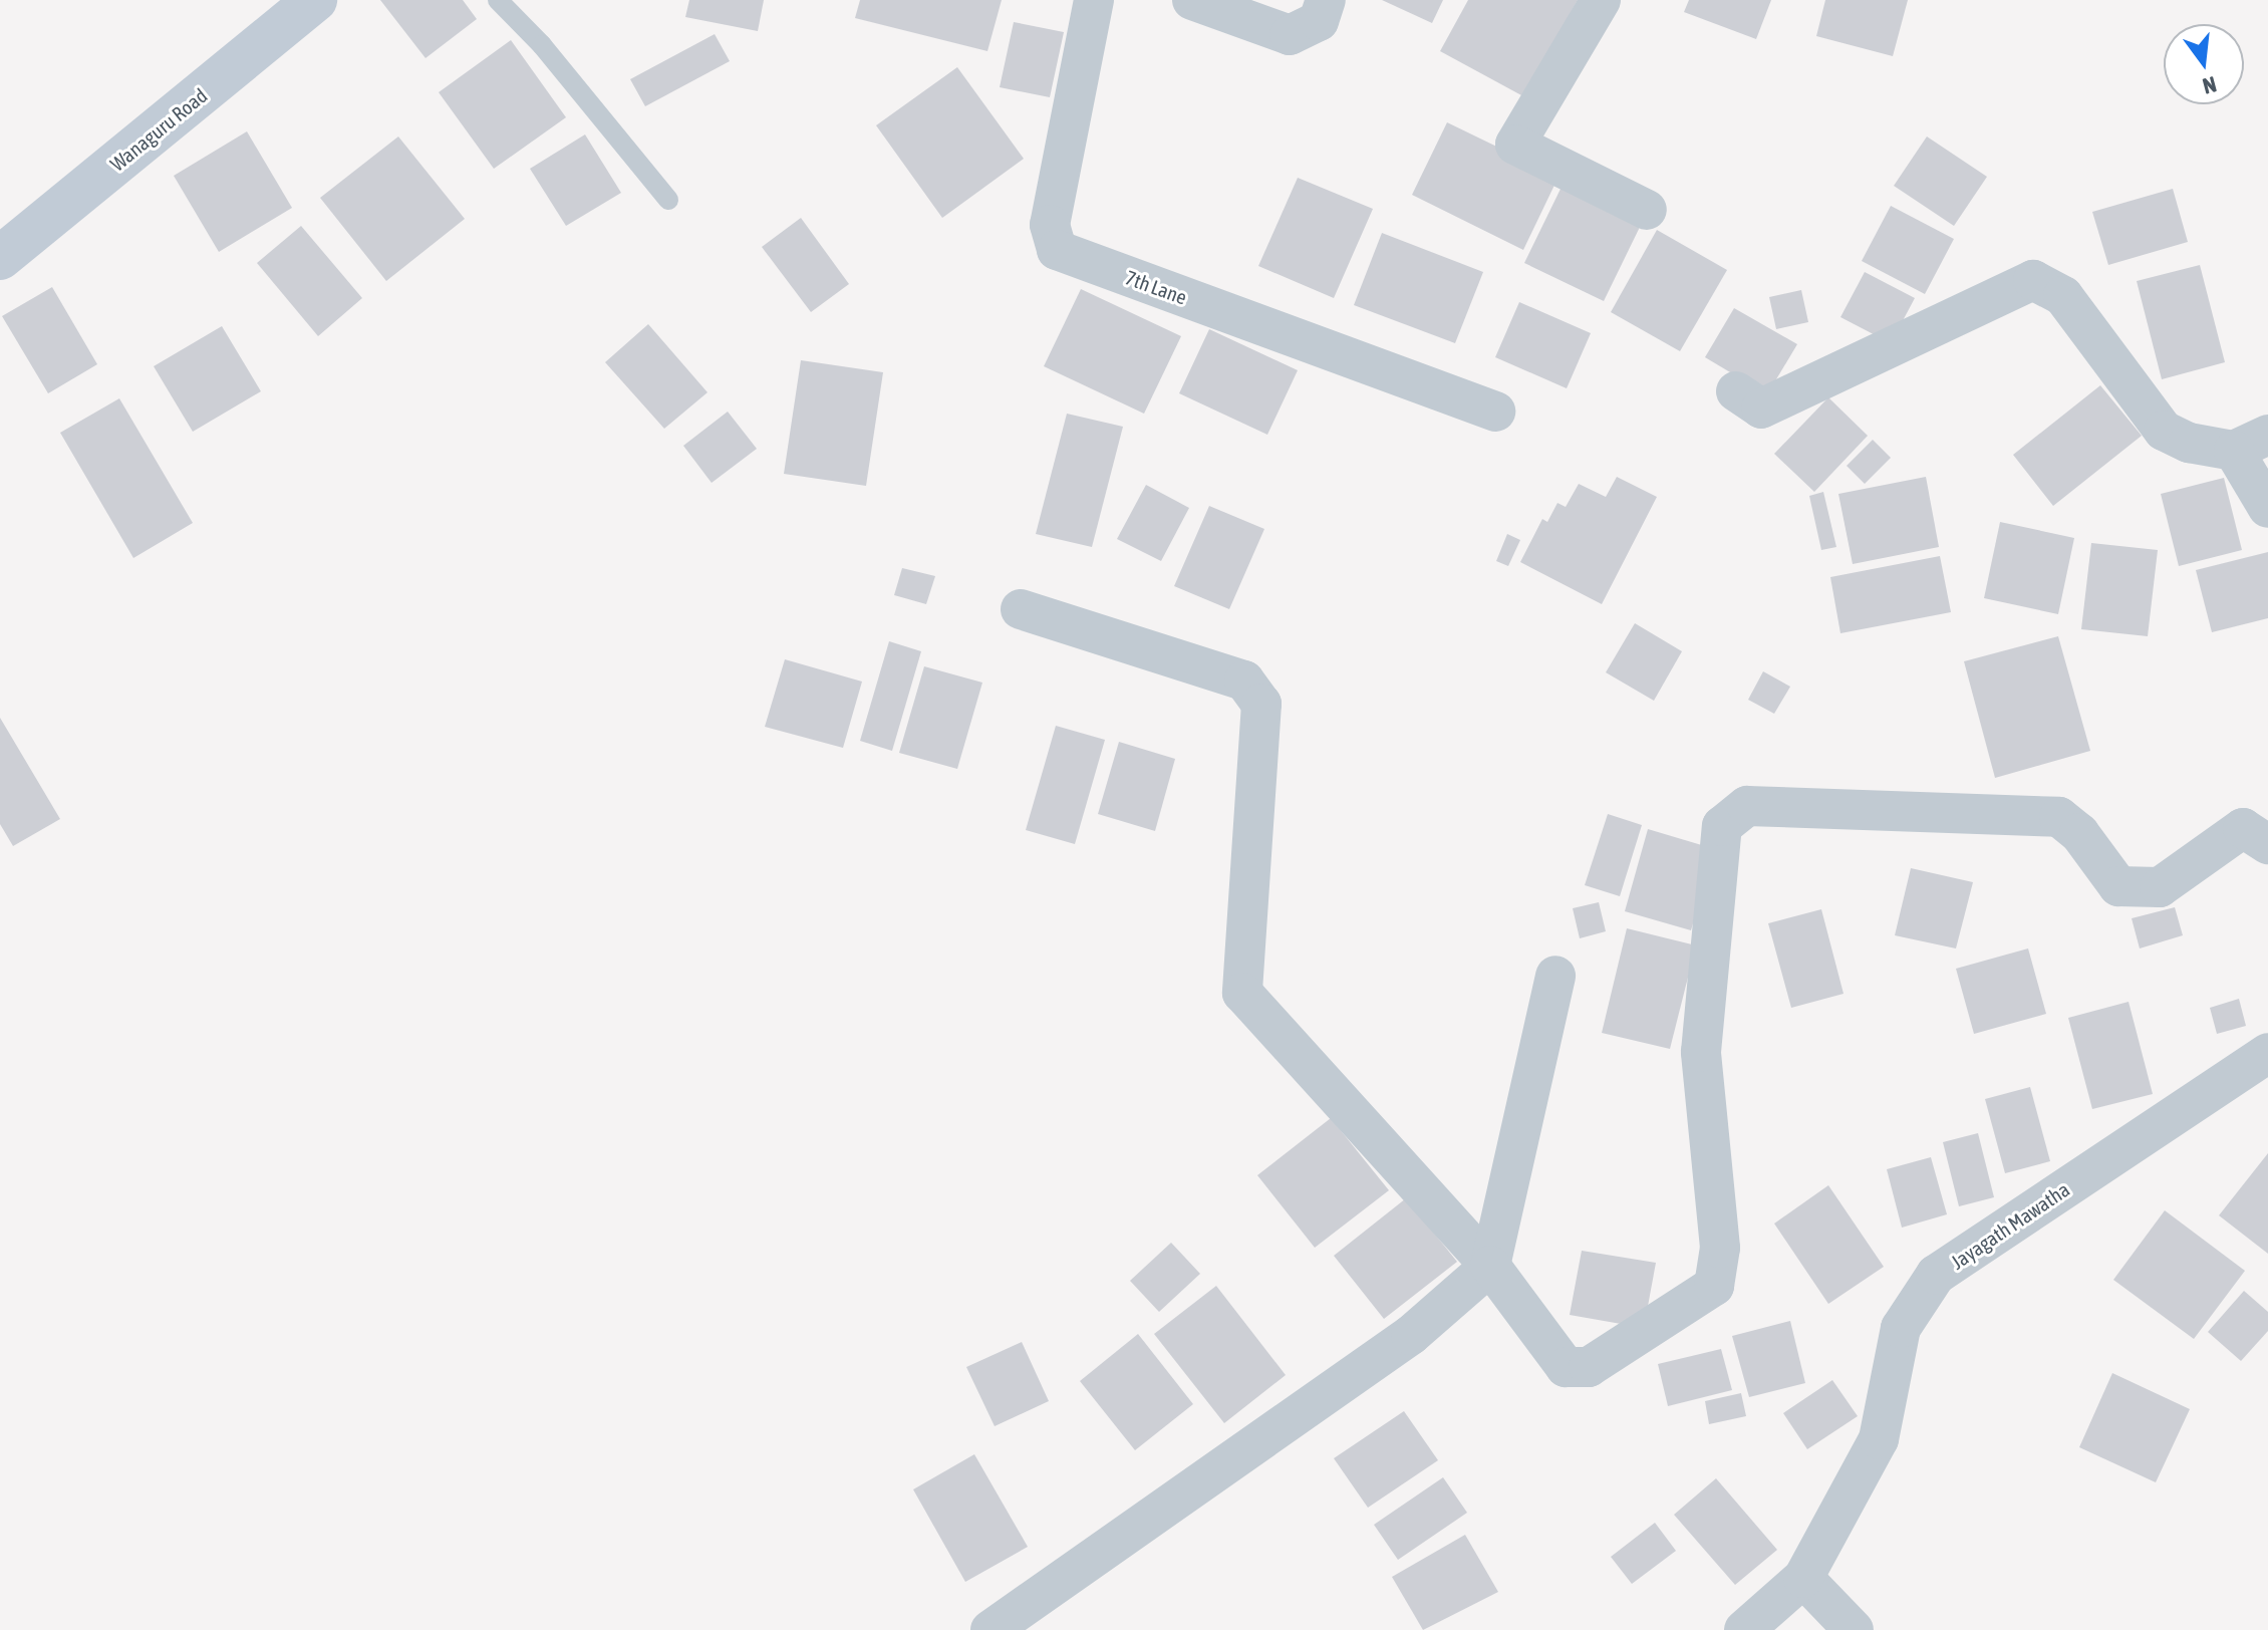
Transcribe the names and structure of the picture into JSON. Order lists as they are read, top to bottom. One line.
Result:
{"streets":{"street":["Wanaguru Road","7th Lane","Jayagath Mawatha"]},"north":"bottom"}
